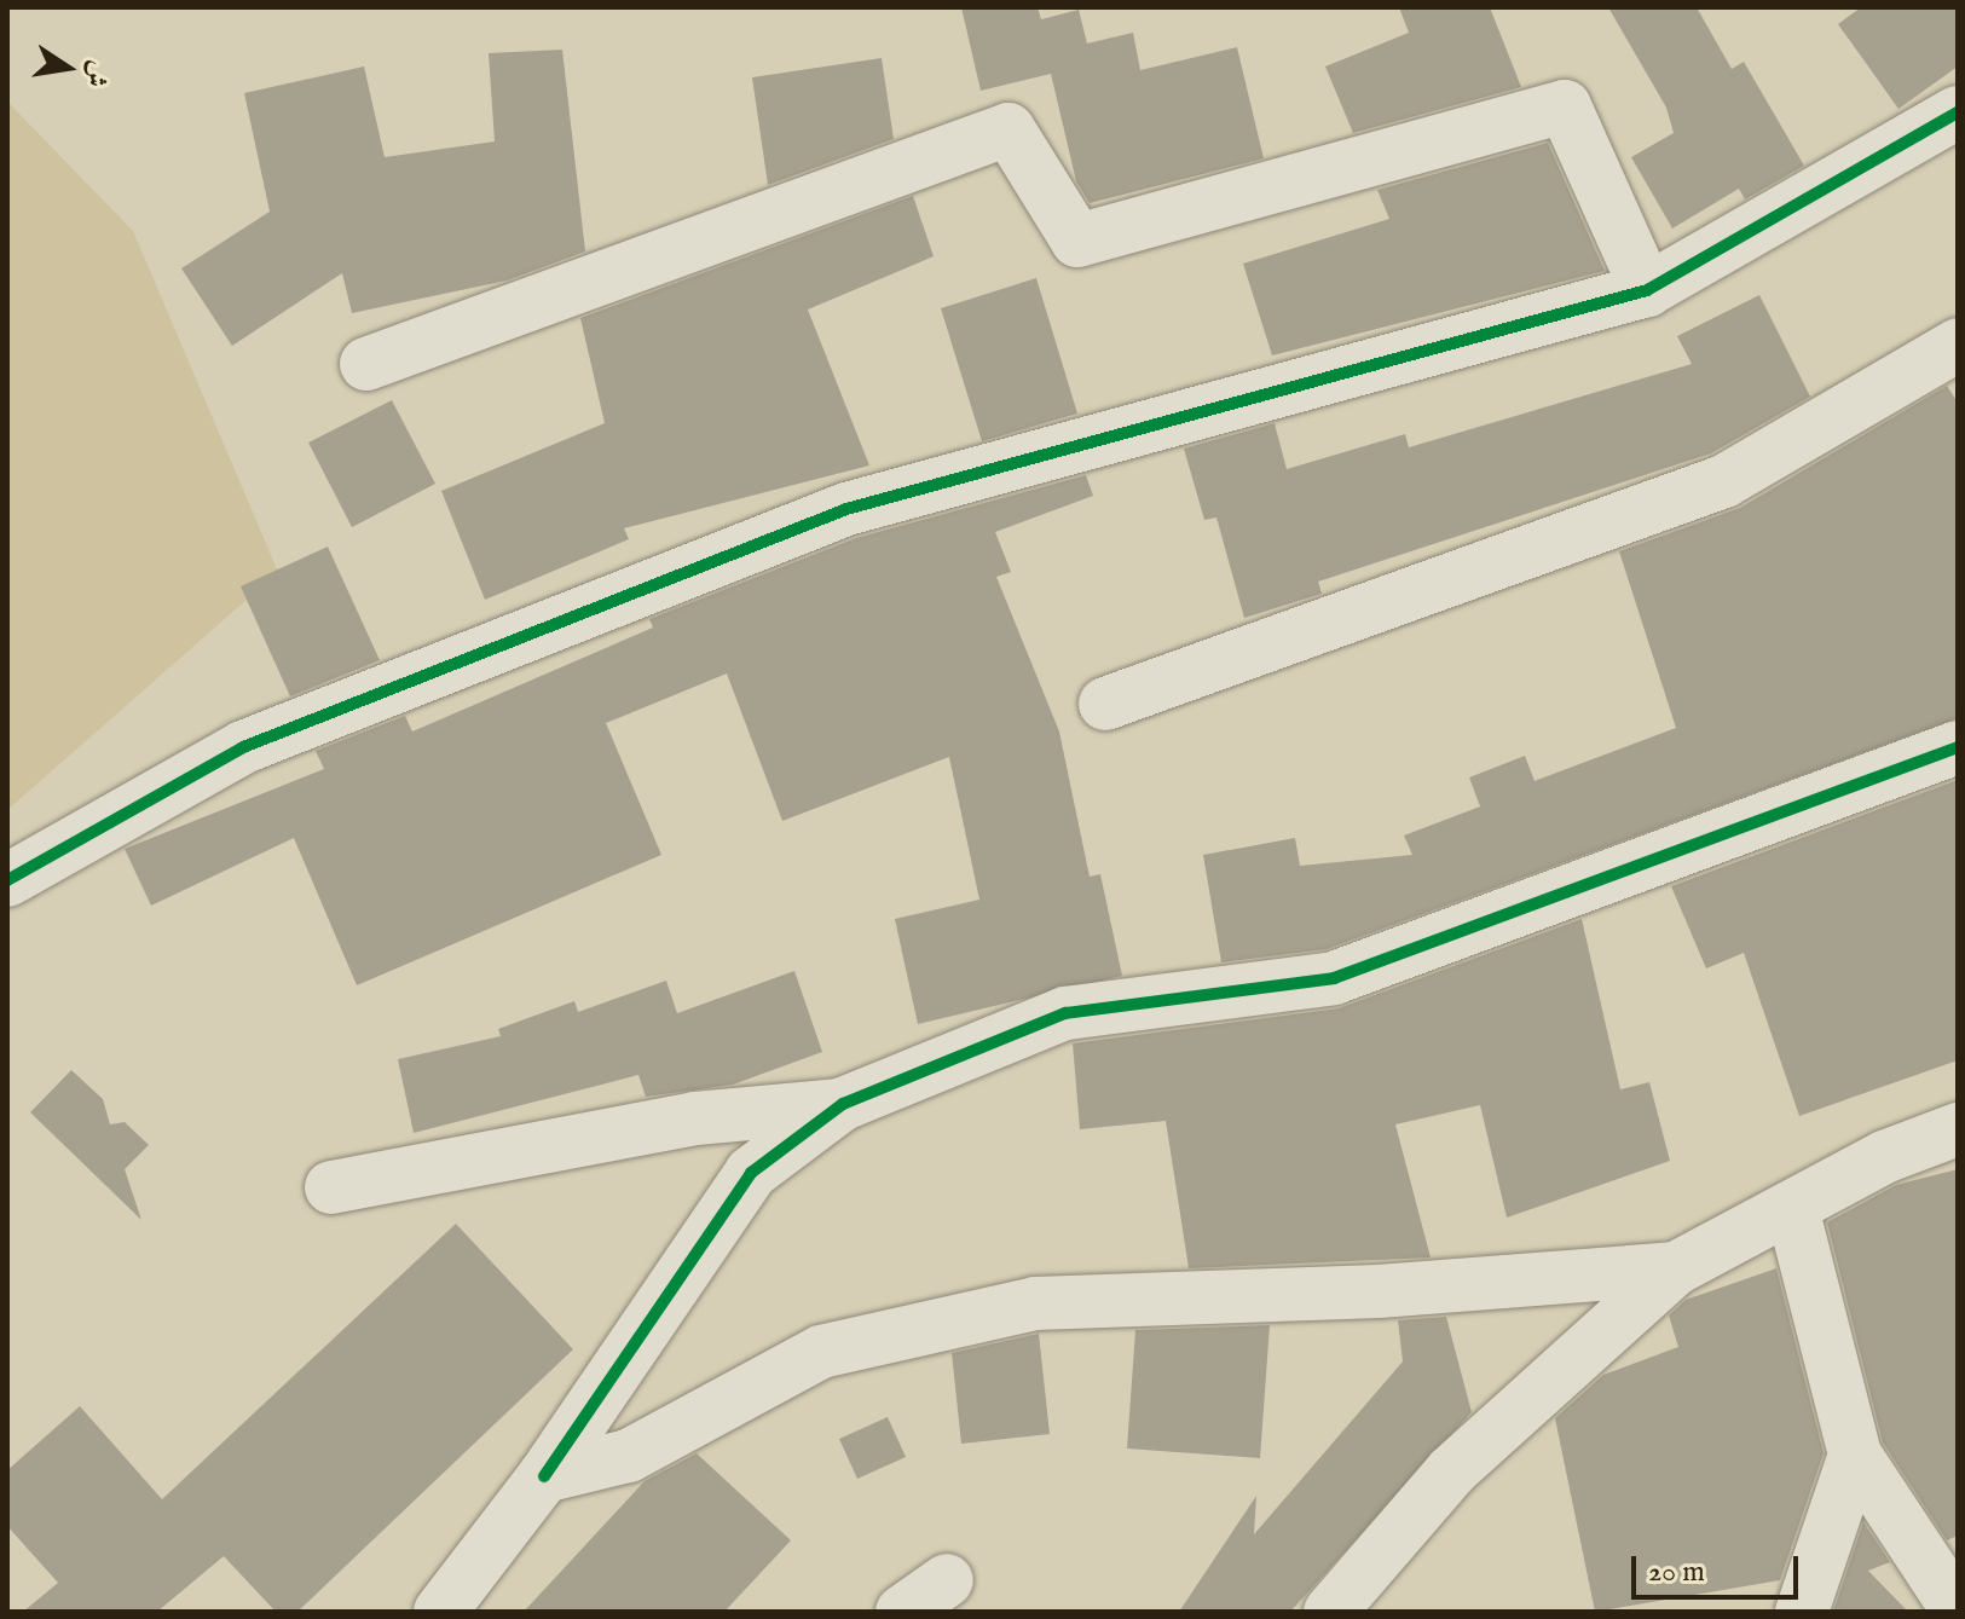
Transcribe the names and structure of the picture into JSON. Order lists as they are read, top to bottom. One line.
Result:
{"scale_bar":"20 m","north":"right"}
